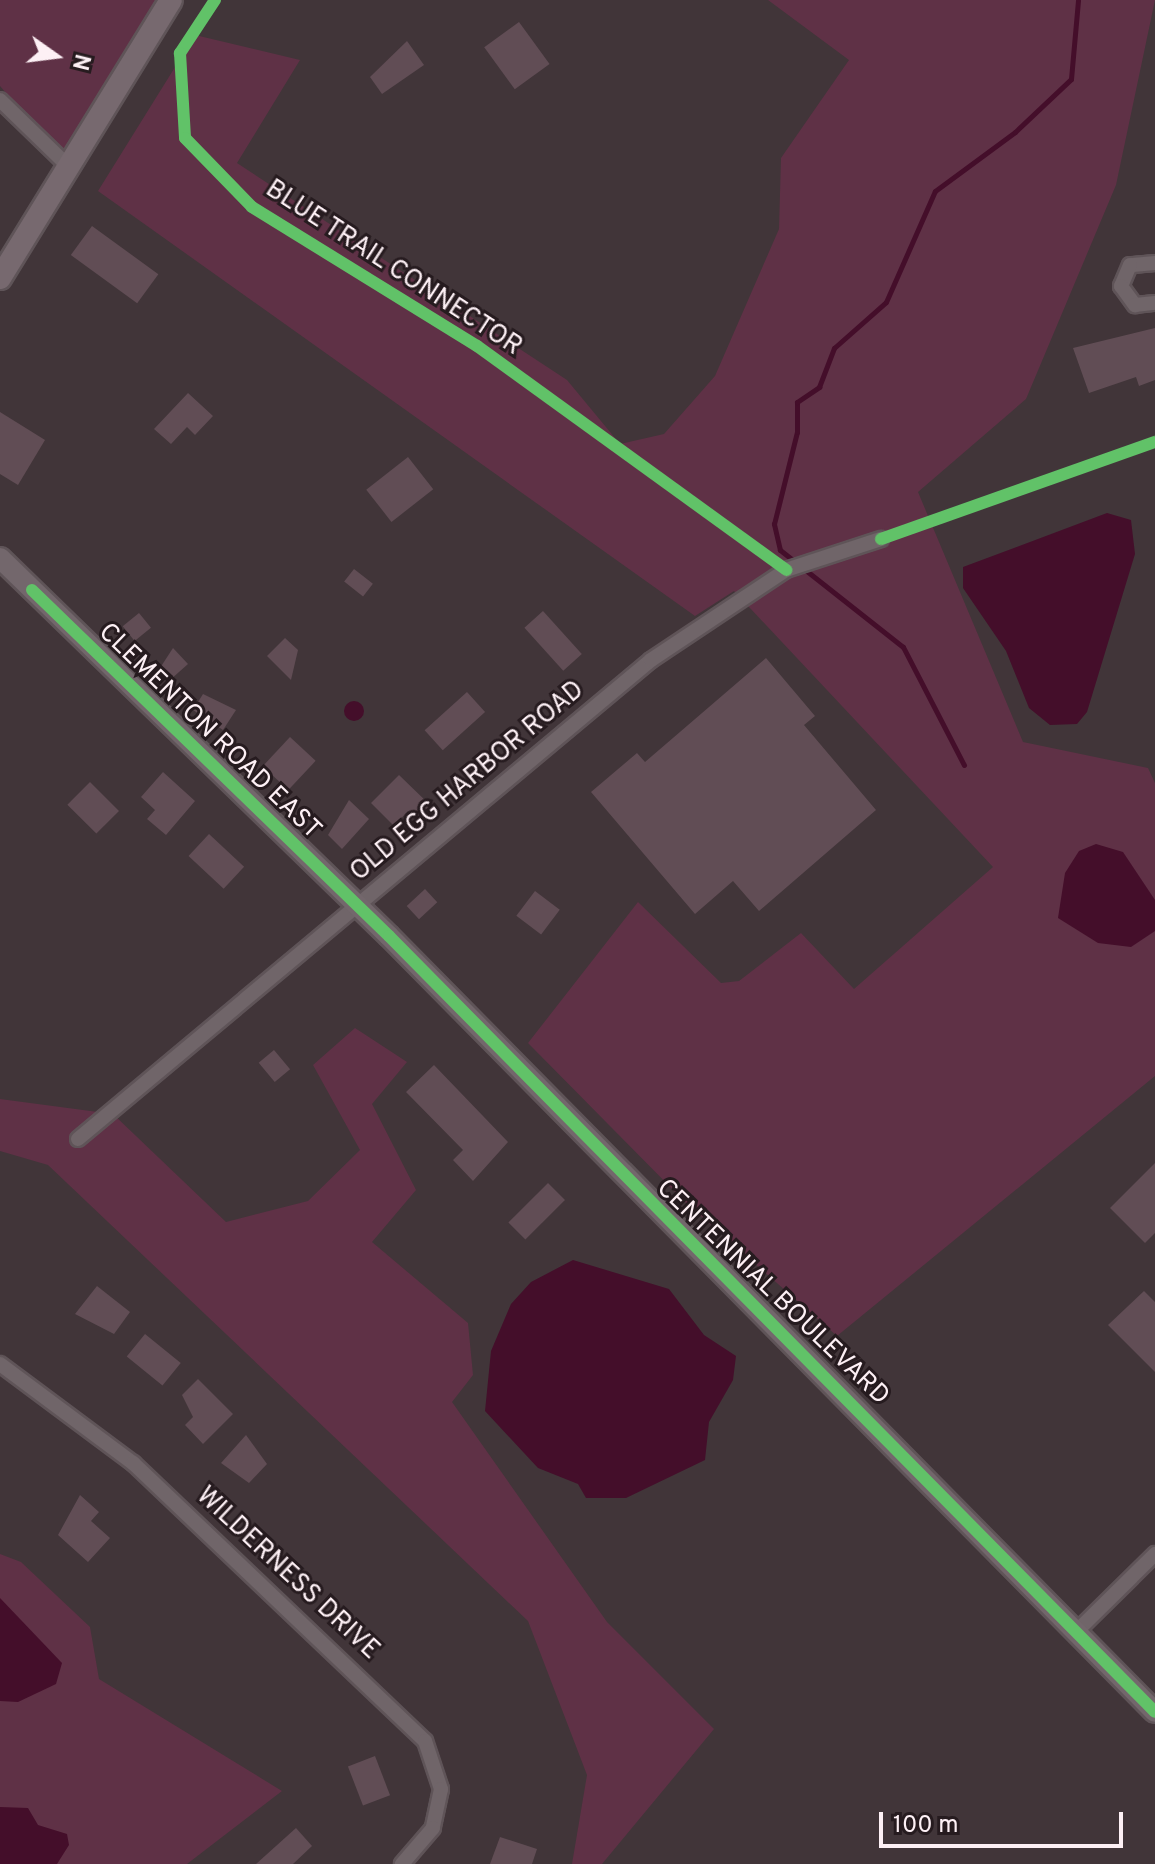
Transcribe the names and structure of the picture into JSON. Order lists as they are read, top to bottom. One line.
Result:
{"streets":{"main road":["CLEMENTON ROAD EAST","CENTENNIAL BOULEVARD"],"street":["OLD EGG HARBOR ROAD","WILDERNESS DRIVE"],"cycle path":["BLUE TRAIL CONNECTOR"]},"crossings":[["CLEMENTON ROAD EAST","OLD EGG HARBOR ROAD"],["CLEMENTON ROAD EAST","CENTENNIAL BOULEVARD"],["OLD EGG HARBOR ROAD","CENTENNIAL BOULEVARD"]],"scale_bar":"100 m","north":"right"}
